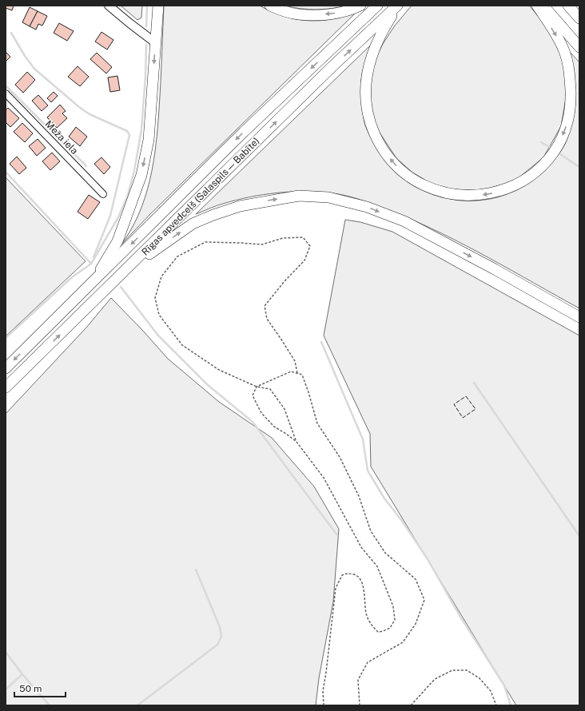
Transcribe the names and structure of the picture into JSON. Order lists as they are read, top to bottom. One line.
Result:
{"streets":{"highway":["Rīgas apvedceļš (Salaspils — Babīte)"],"street":["Meža iela"]},"scale_bar":"50 m"}
